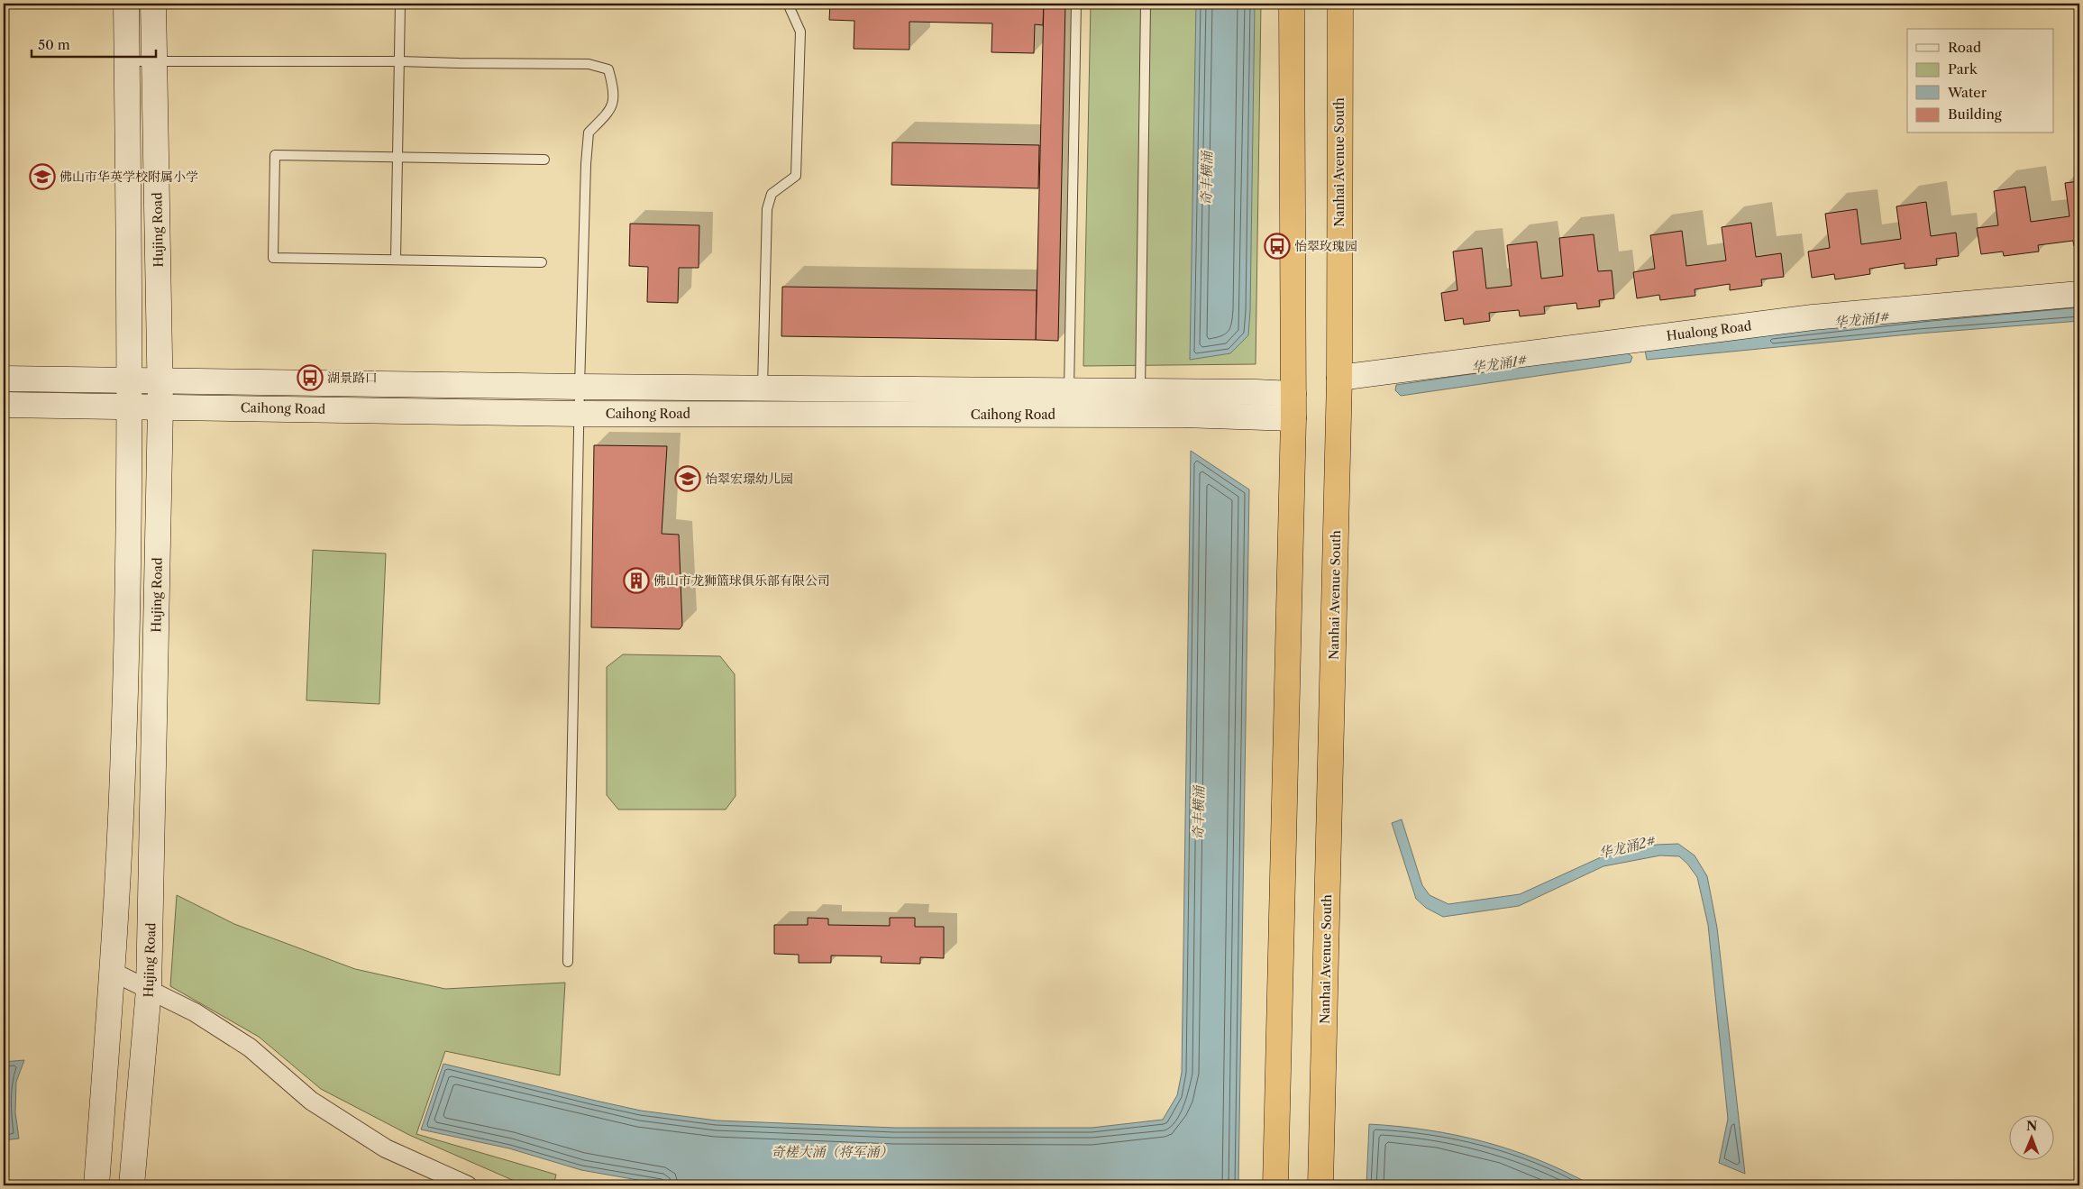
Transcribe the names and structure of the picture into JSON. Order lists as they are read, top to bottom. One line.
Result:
{"streets":{"highway":["Nanhai Avenue South"],"street":["Hujing Road","Hualong Road","Caihong Road"]},"crossings":[["Nanhai Avenue South","Hualong Road"],["Hujing Road","Caihong Road"]],"water":["奇丰横涌","华龙涌1#","华龙涌2#","奇槎大涌（将军涌）"],"places":{"school or university":["佛山市华英学校附属小学","怡翠宏璟幼儿园"],"bus stop":["怡翠玫瑰园","湖景路口"],"building":["佛山市龙狮篮球俱乐部有限公司"]},"legend":["Road","Park","Water","Building"],"scale_bar":"50 m","north":"top"}
